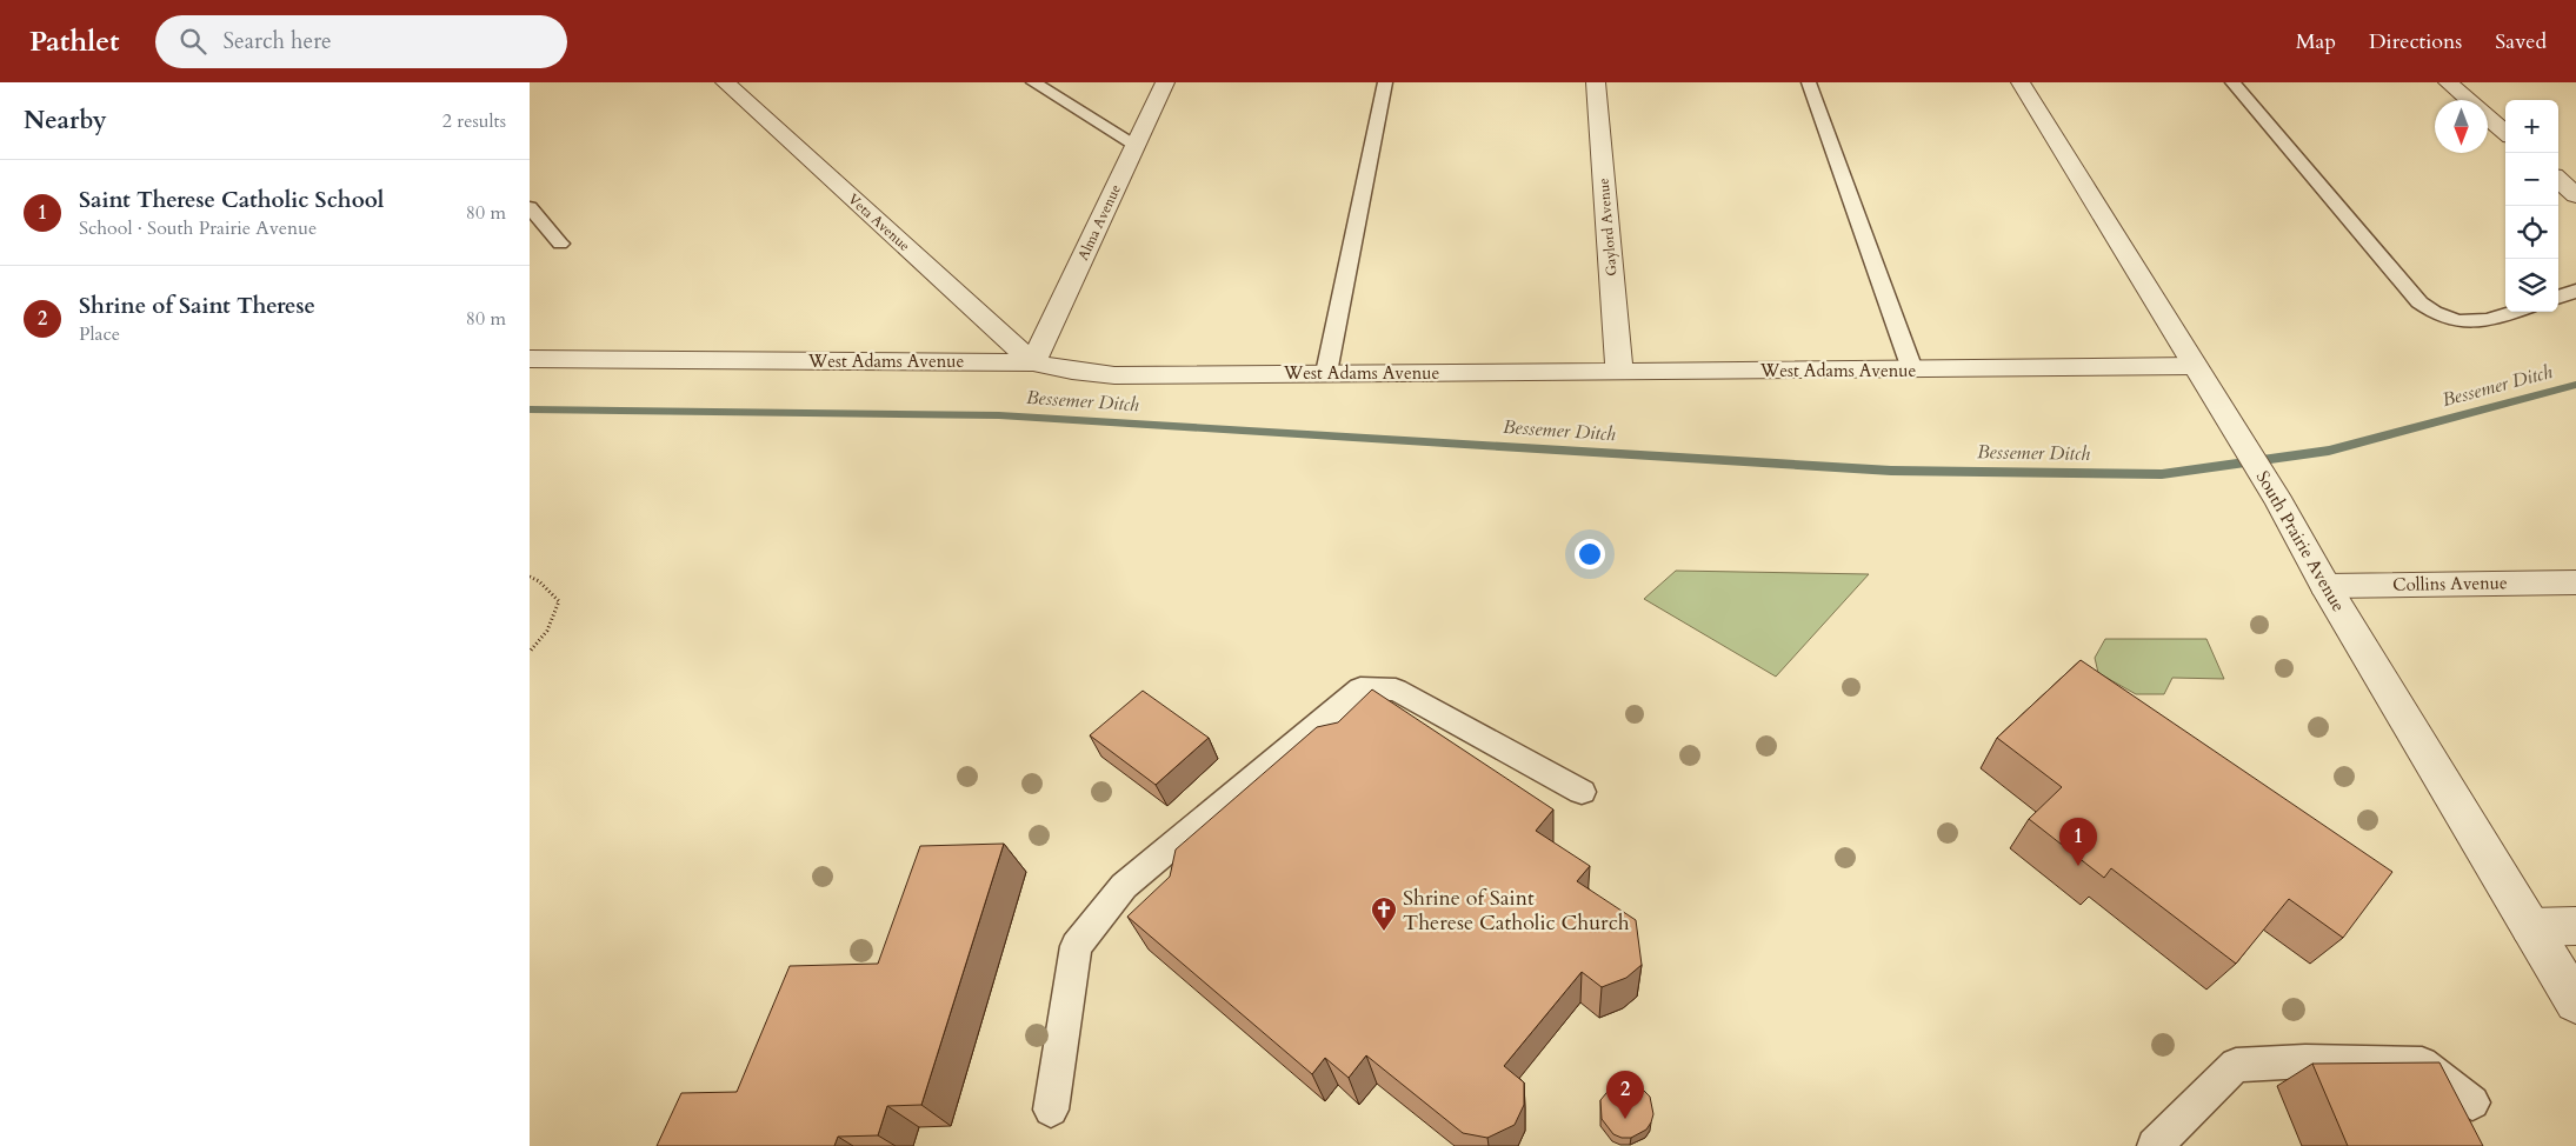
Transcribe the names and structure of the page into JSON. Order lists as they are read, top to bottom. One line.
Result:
{"streets":{"street":["Veta Avenue","Alma Avenue","Gaylord Avenue","West Adams Avenue","South Prairie Avenue","Collins Avenue"]},"crossings":[["Veta Avenue","Alma Avenue"],["Veta Avenue","West Adams Avenue"],["Alma Avenue","West Adams Avenue"],["Gaylord Avenue","West Adams Avenue"],["West Adams Avenue","South Prairie Avenue"],["South Prairie Avenue","Collins Avenue"]],"water":["Bessemer Ditch"],"places":{"church":["Shrine of Saint Therese Catholic Church"]},"north":"bottom","page":{"header":"Pathlet","search":"Search here","nav":["Map","Directions","Saved"],"heading":["Nearby","2 results"],"map_buttons":["+","−"],"list":[{"mark":"1","name":"Saint Therese Catholic School","note":"School · South Prairie Avenue","value":"80 m"},{"mark":"2","name":"Shrine of Saint Therese","note":"Place","value":"80 m"}],"pins":["1","2"]}}
